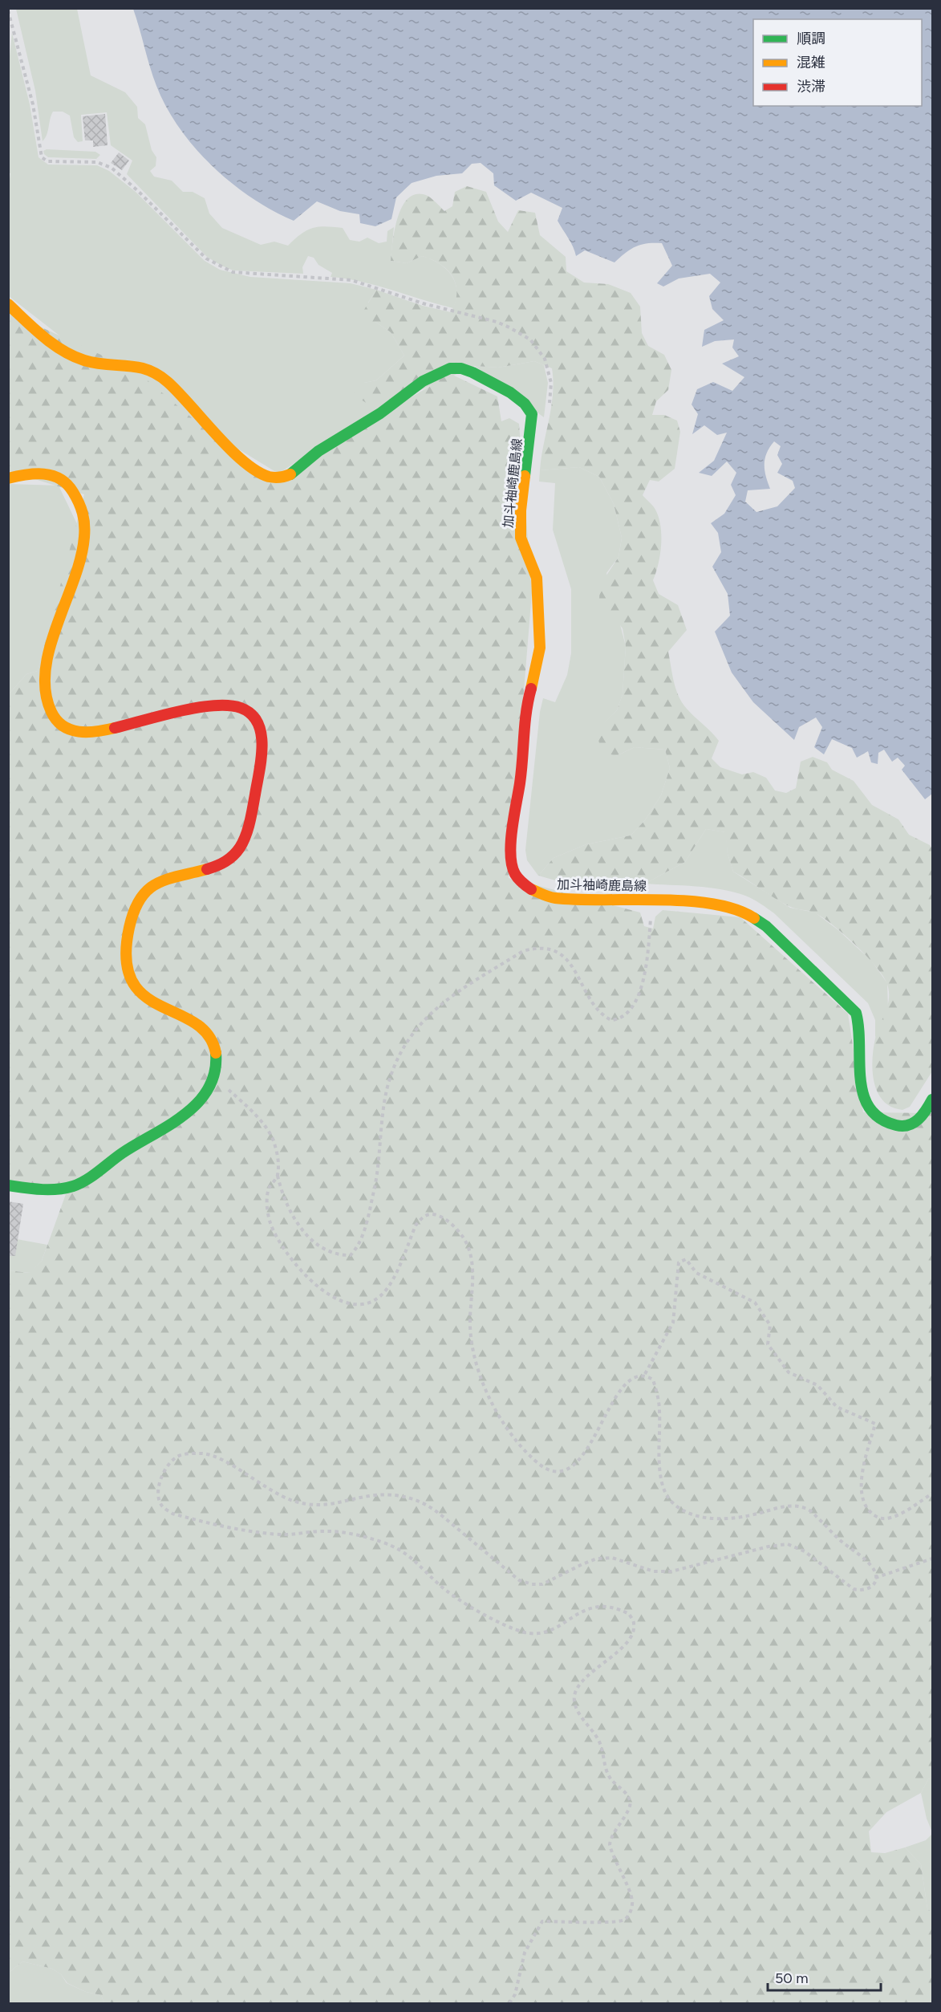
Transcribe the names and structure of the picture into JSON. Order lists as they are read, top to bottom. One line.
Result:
{"streets":{"main road":["加斗袖崎鹿島線"]},"legend":["順調","混雑","渋滞"],"scale_bar":"50 m"}
